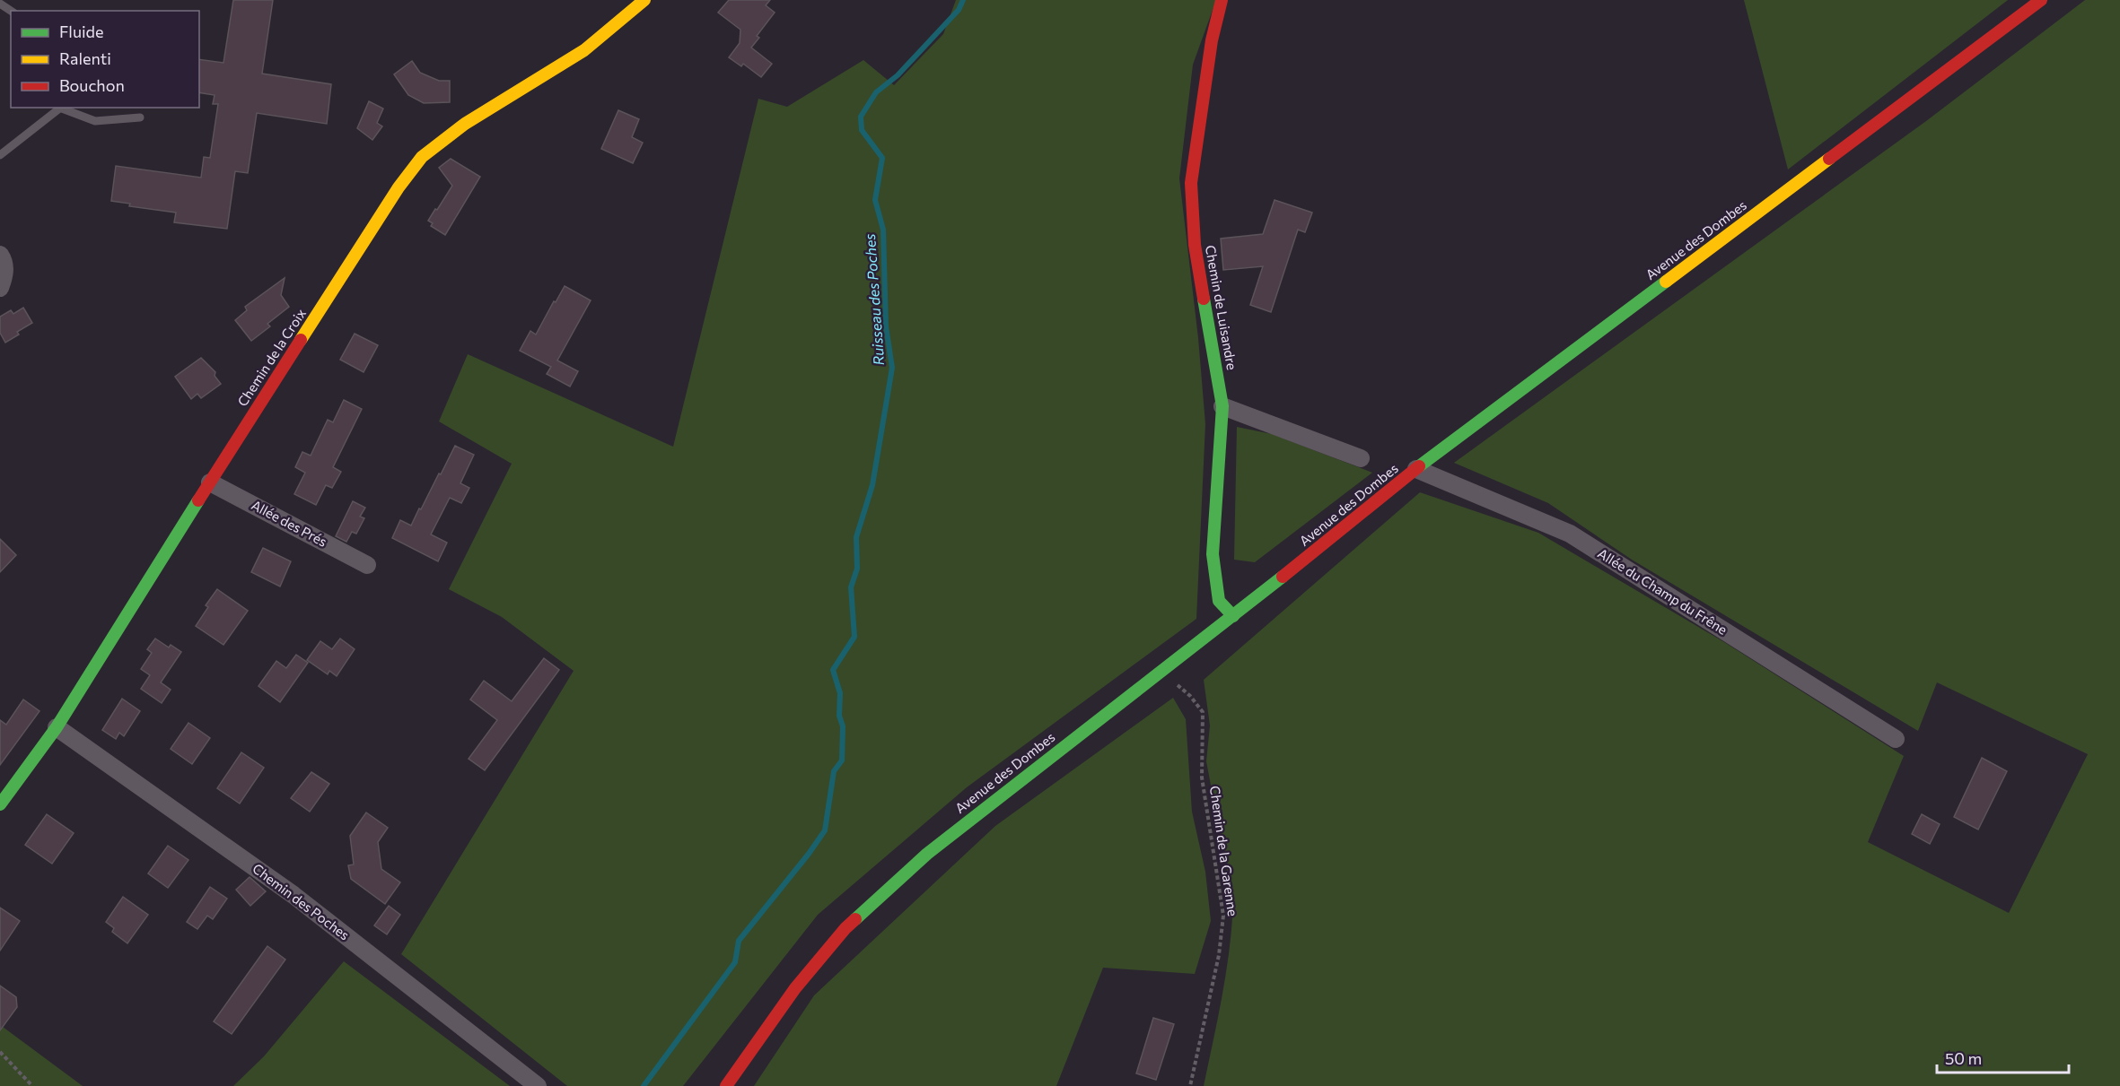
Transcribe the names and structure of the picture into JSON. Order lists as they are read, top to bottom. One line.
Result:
{"streets":{"main road":["Avenue des Dombes","Chemin de Luisandre","Chemin de la Croix"],"street":["Allée des Prés","Allée du Champ du Frêne","Chemin des Poches"],"path":["Chemin de la Garenne"]},"crossings":[["Avenue des Dombes","Chemin de Luisandre"],["Avenue des Dombes","Allée du Champ du Frêne"],["Avenue des Dombes","Chemin de la Garenne"],["Chemin de la Croix","Allée des Prés"],["Chemin de la Croix","Chemin des Poches"]],"water":["Ruisseau des Poches"],"legend":["Fluide","Ralenti","Bouchon"],"scale_bar":"50 m"}
